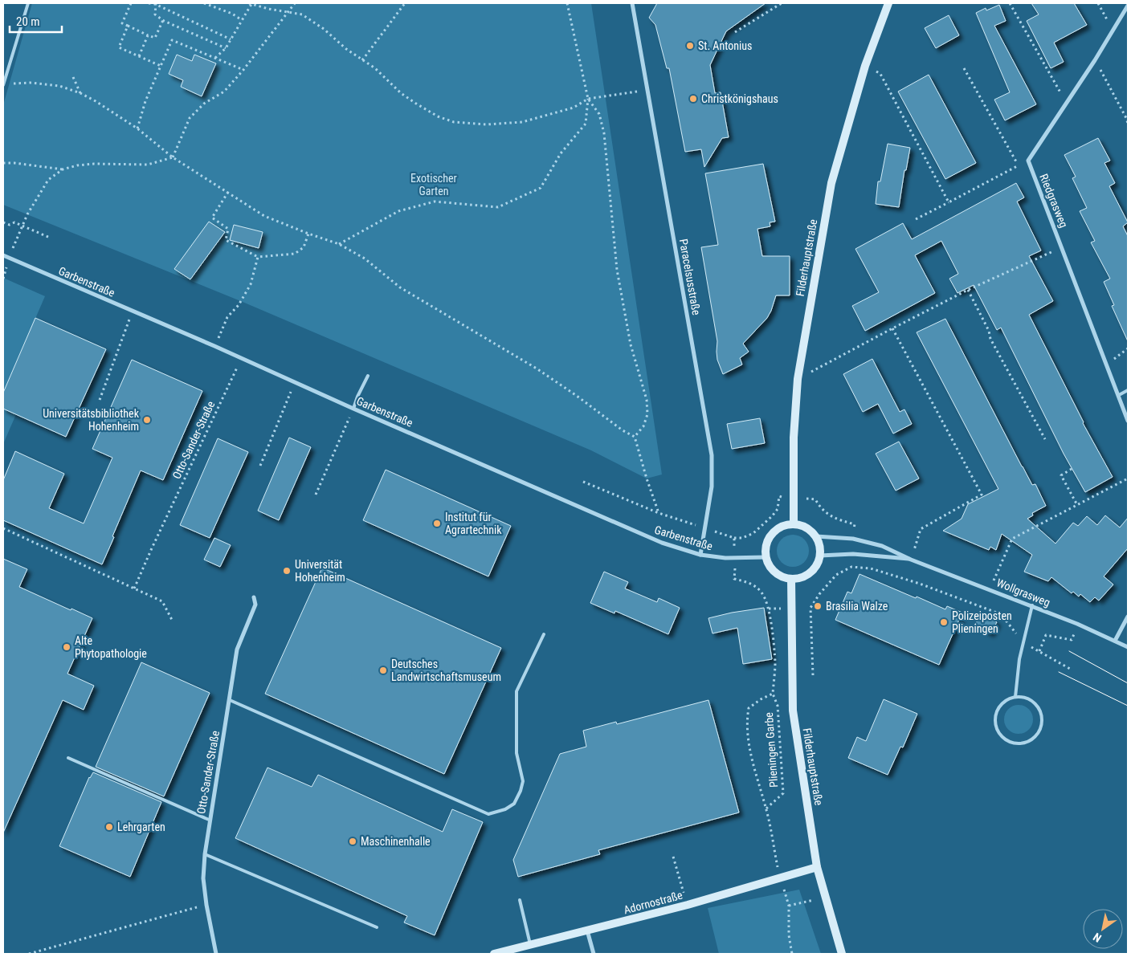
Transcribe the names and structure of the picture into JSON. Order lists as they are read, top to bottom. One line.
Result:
{"streets":{"main road":["Filderhauptstraße","Adornostraße"],"street":["Riedgrasweg","Paracelsusstraße","Garbenstraße","Otto-Sander-Straße","Wollgrasweg"],"path":["Plieningen Garbe"]},"crossings":[["Filderhauptstraße","Garbenstraße"],["Filderhauptstraße","Wollgrasweg"],["Filderhauptstraße","Adornostraße"],["Paracelsusstraße","Garbenstraße"],["Garbenstraße","Otto-Sander-Straße"],["Garbenstraße","Wollgrasweg"]],"parks":["Exotischer Garten"],"places":["St. Antonius","Christkönigshaus","Universitätsbibliothek Hohenheim","Institut für Agrartechnik","Universität Hohenheim","Brasilia Walze","Polizeiposten Plieningen","Alte Phytopathologie","Deutsches Landwirtschaftsmuseum","Lehrgarten","Maschinenhalle"],"scale_bar":"20 m","north":"bottom left"}
